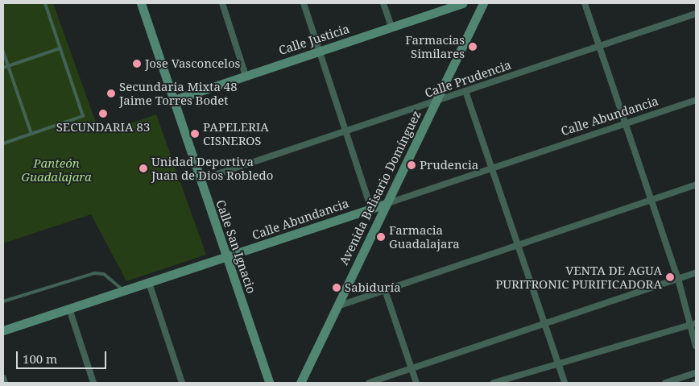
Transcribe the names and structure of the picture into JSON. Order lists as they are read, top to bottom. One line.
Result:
{"streets":{"street":["Calle Justicia","Calle Prudencia","Calle Abundancia","Avenida Belisario Domínguez","Calle San Ignacio"]},"crossings":[["Calle Justicia","Calle San Ignacio"],["Calle Prudencia","Avenida Belisario Domínguez"],["Calle Prudencia","Calle San Ignacio"],["Calle Abundancia","Avenida Belisario Domínguez"],["Calle Abundancia","Calle San Ignacio"]],"parks":["Panteón Guadalajara"],"places":["Farmacias Similares","Jose Vasconcelos","Secundaria Mixta 48 Jaime Torres Bodet","SECUNDARIA 83","PAPELERIA CISNEROS","Prudencia","Unidad Deportiva Juan de Dios Robledo","Farmacia Guadalajara","VENTA DE AGUA PURITRONIC PURIFICADORA","Sabiduría"],"scale_bar":"100 m"}
